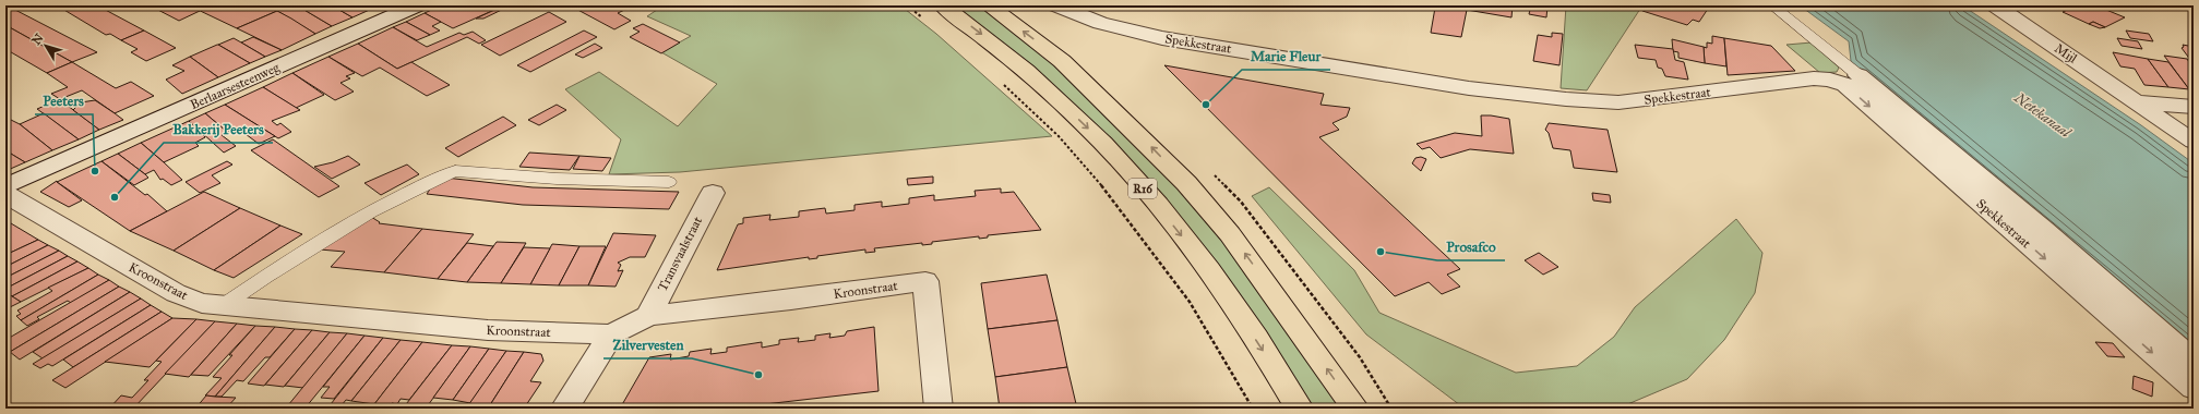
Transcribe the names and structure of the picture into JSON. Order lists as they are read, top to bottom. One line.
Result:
{"streets":{"main road":["R16"],"street":["Spekkestraat","Mijl","Berlaarsesteenweg","Transvaalstraat","Kroonstraat"]},"crossings":[["Transvaalstraat","Kroonstraat"]],"water":["Netekanaal"],"places":["Marie Fleur","Peeters","Bakkerij Peeters","Prosafco","Zilvervesten"],"north":"top left"}
